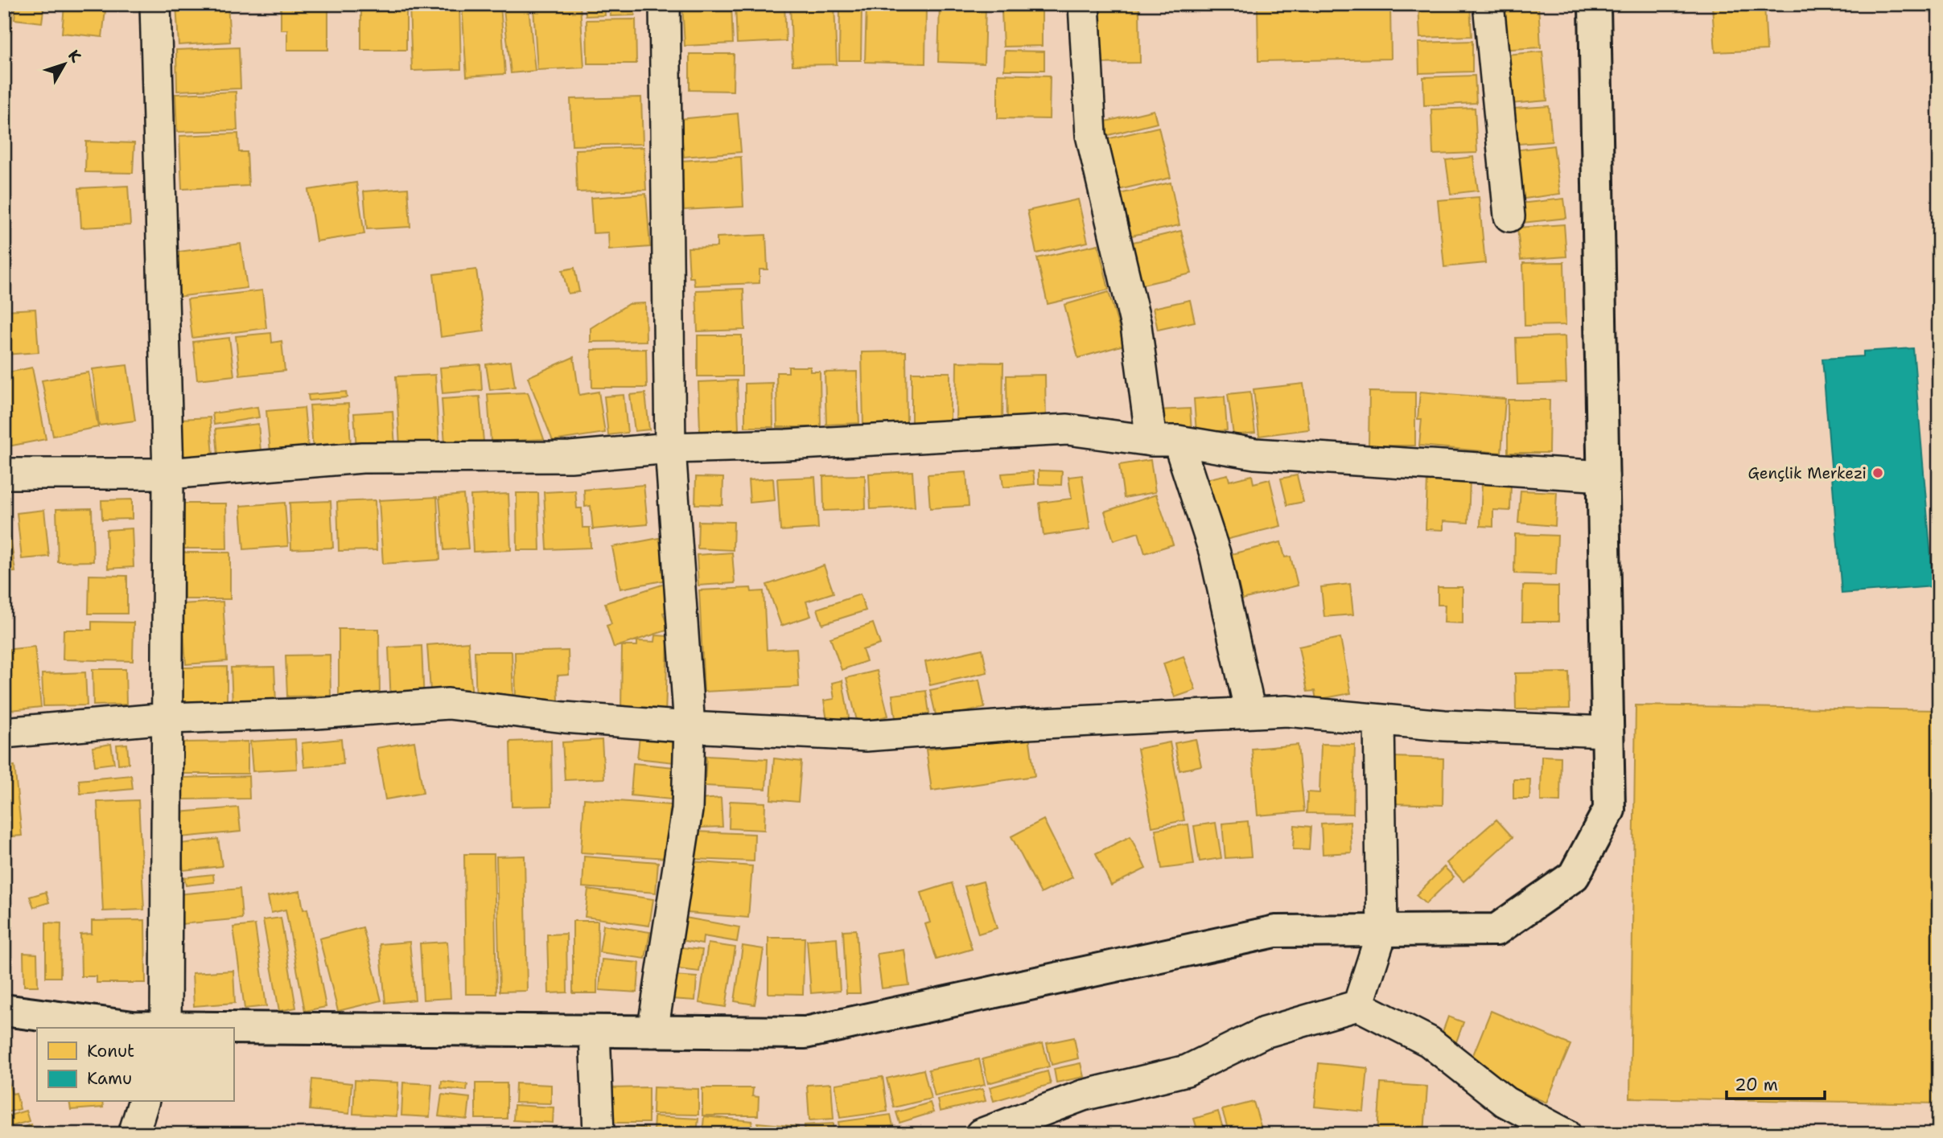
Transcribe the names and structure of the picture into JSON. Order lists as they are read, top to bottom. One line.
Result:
{"places":["Gençlik Merkezi"],"legend":["Konut","Kamu"],"scale_bar":"20 m","north":"top right"}
